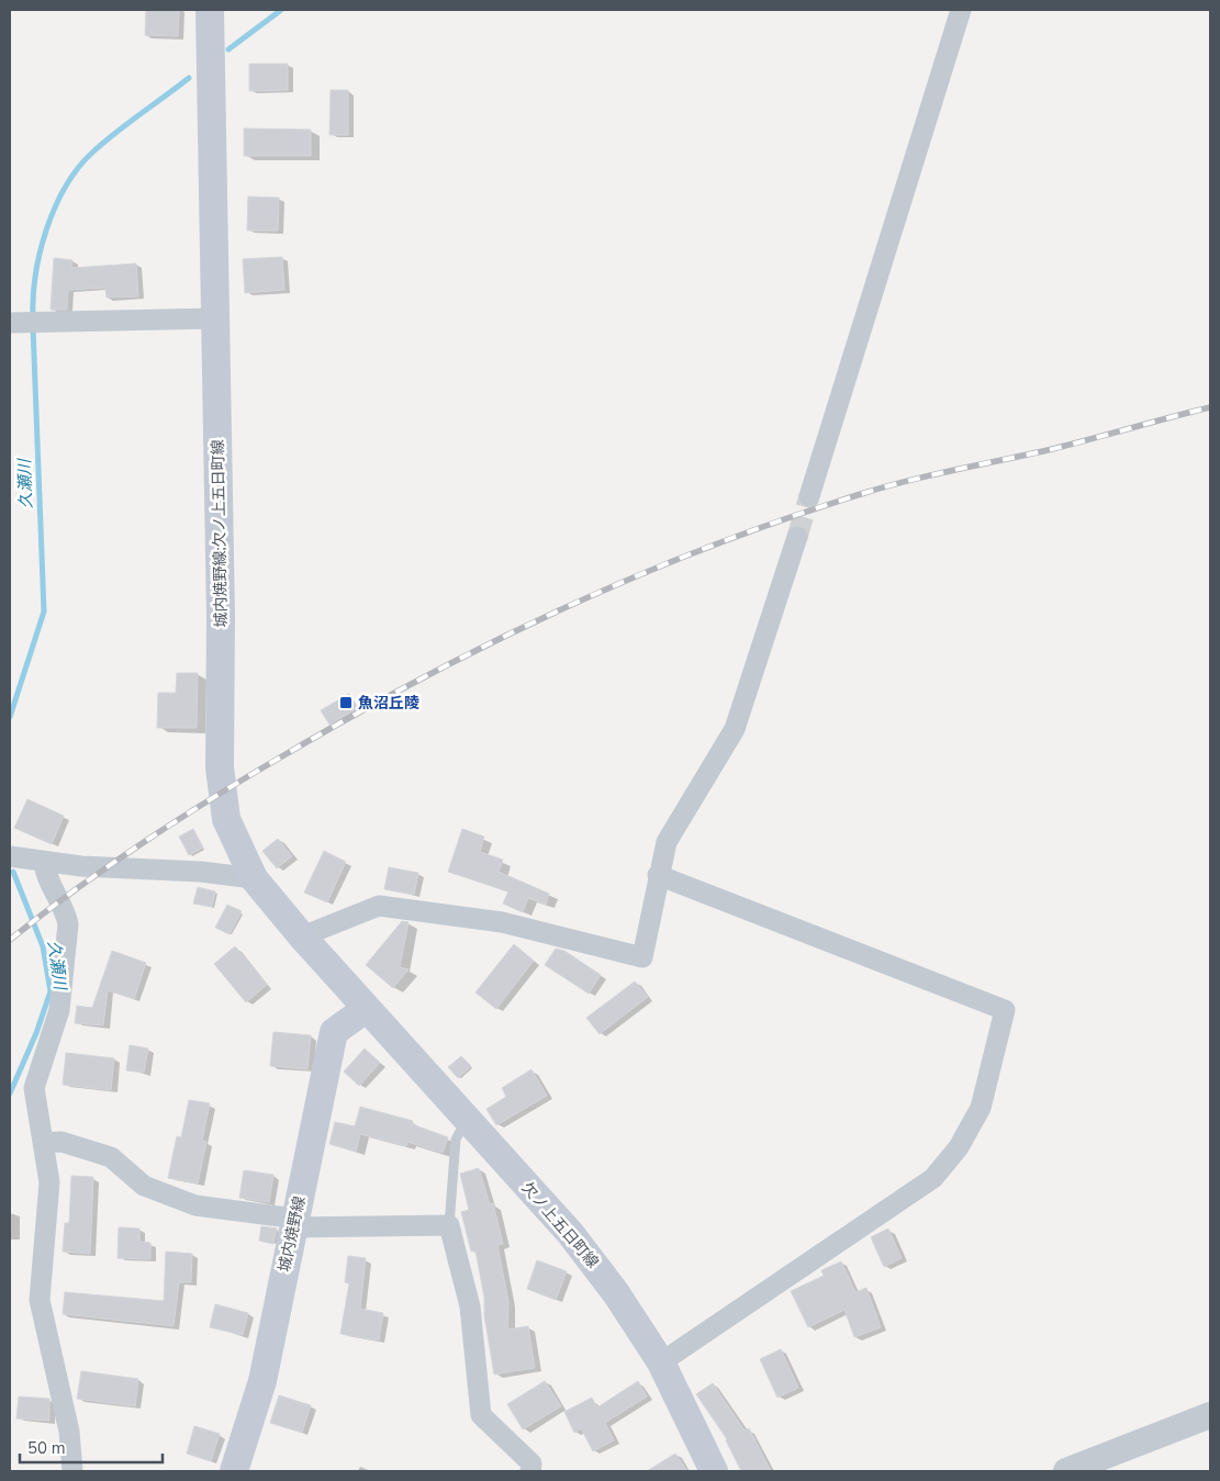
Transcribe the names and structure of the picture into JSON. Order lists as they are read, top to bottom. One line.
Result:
{"streets":{"main road":["城内焼野線;欠ノ上五日町線","欠ノ上五日町線","城内焼野線"]},"crossings":[["城内焼野線;欠ノ上五日町線","欠ノ上五日町線"],["城内焼野線;欠ノ上五日町線","城内焼野線"],["欠ノ上五日町線","城内焼野線"]],"water":["久瀬川"],"places":{"transit":["魚沼丘陵"]},"scale_bar":"50 m"}
